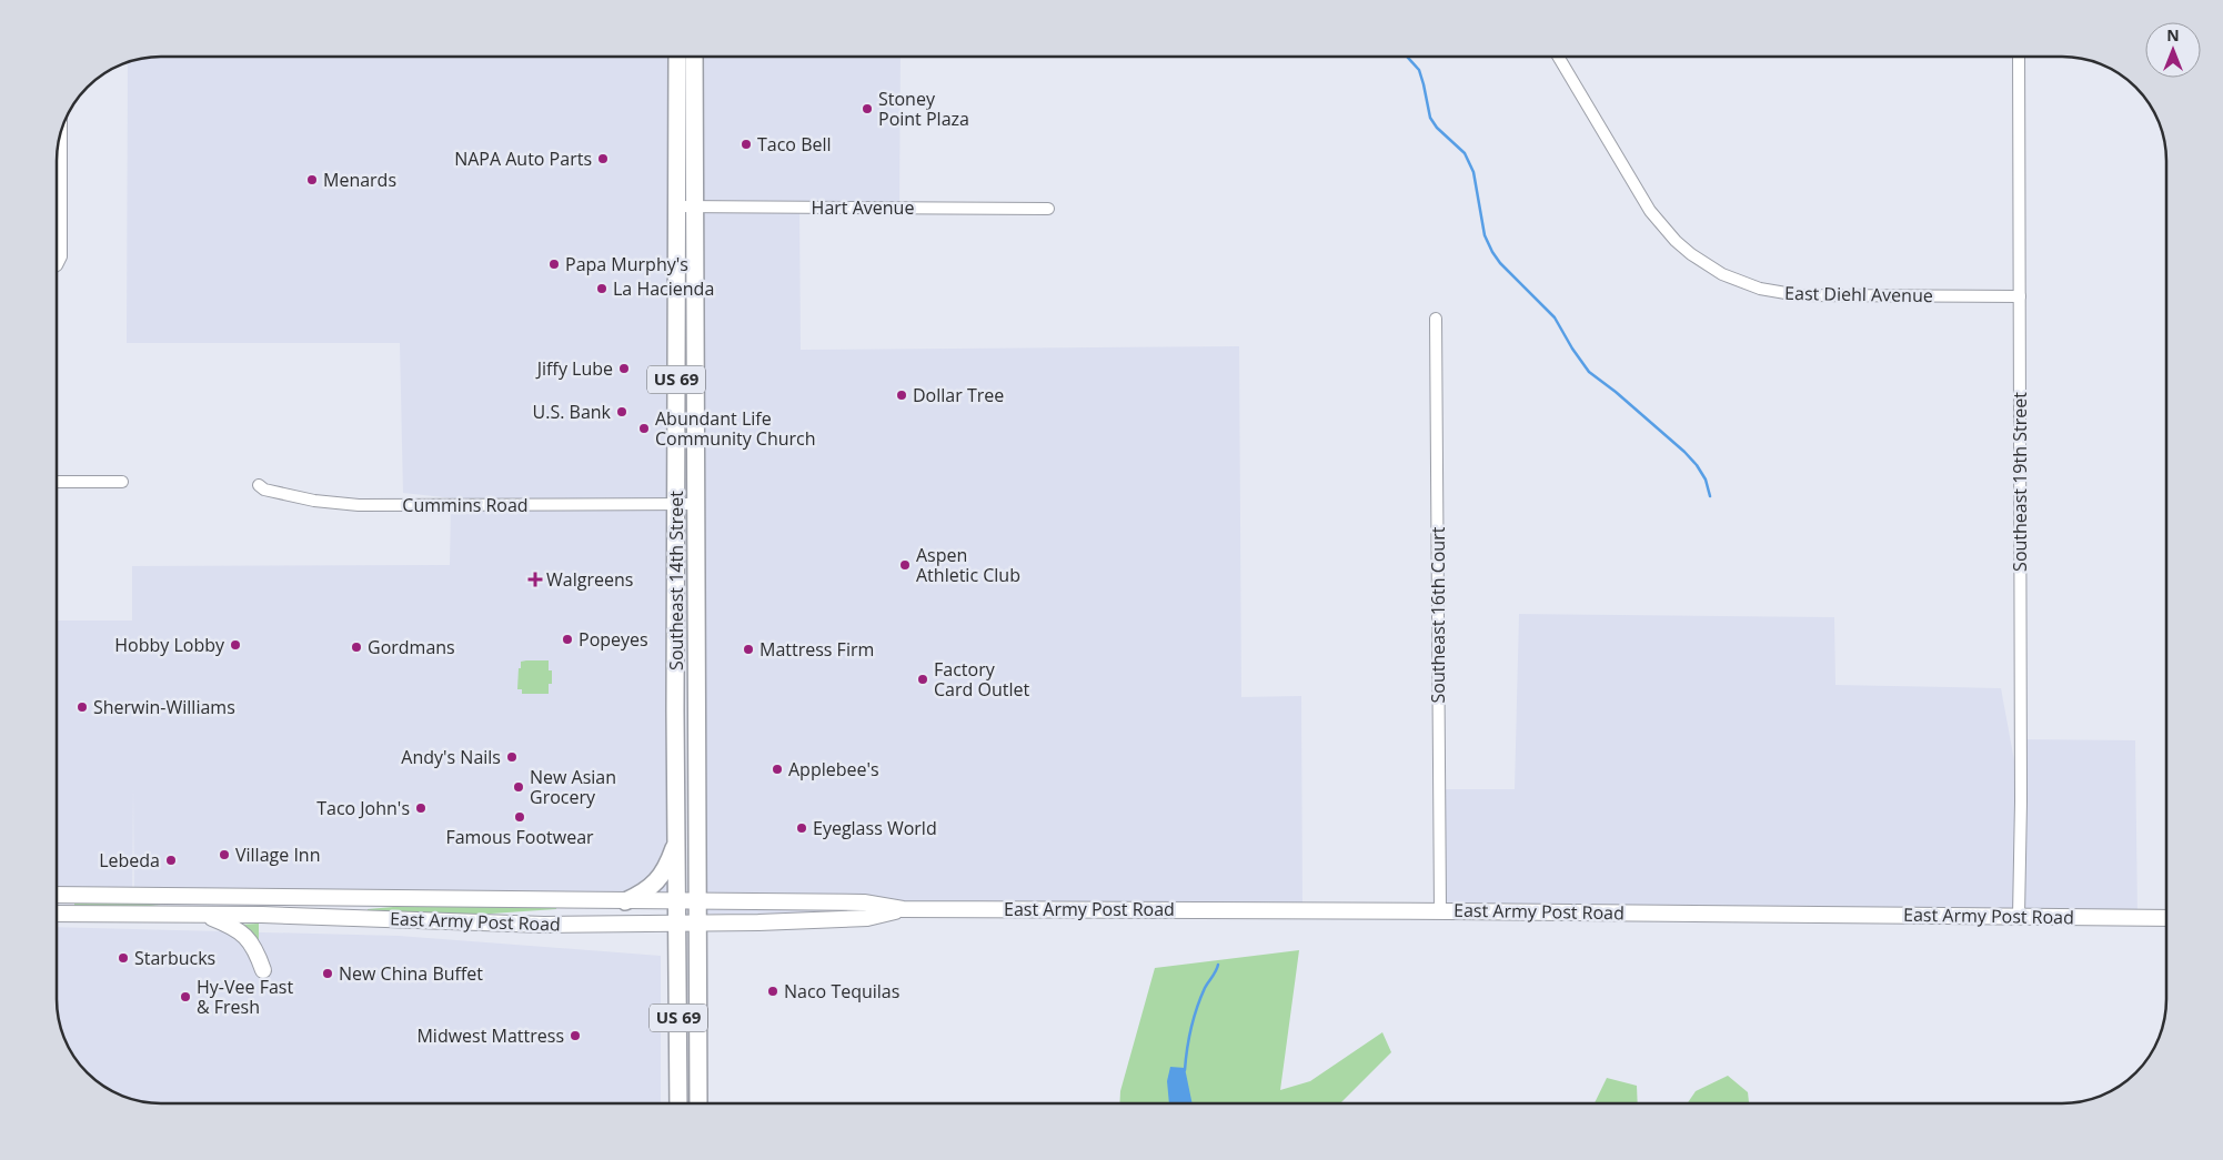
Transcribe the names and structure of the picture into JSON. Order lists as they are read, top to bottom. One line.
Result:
{"streets":{"main road":["US 69","Southeast 14th Street","East Army Post Road"],"street":["Hart Avenue","East Diehl Avenue","Southeast 19th Street","Cummins Road","Southeast 16th Court"]},"crossings":[["Hart Avenue","Southeast 14th Street"],["East Diehl Avenue","Southeast 19th Street"],["Southeast 19th Street","East Army Post Road"],["Cummins Road","Southeast 14th Street"],["Southeast 14th Street","East Army Post Road"],["Southeast 16th Court","East Army Post Road"]],"places":{"other":["Stoney Point Plaza","Taco Bell","NAPA Auto Parts","Menards","Papa Murphy's","La Hacienda","Jiffy Lube","Dollar Tree","U.S. Bank","Abundant Life Community Church","Aspen Athletic Club","Popeyes","Hobby Lobby","Gordmans","Mattress Firm","Factory Card Outlet","Sherwin-Williams","Andy's Nails","Applebee's","New Asian Grocery","Taco John's","Famous Footwear","Eyeglass World","Village Inn","Lebeda","Starbucks","New China Buffet","Naco Tequilas","Hy-Vee Fast & Fresh","Midwest Mattress"],"health":["Walgreens"]},"north":"top"}
